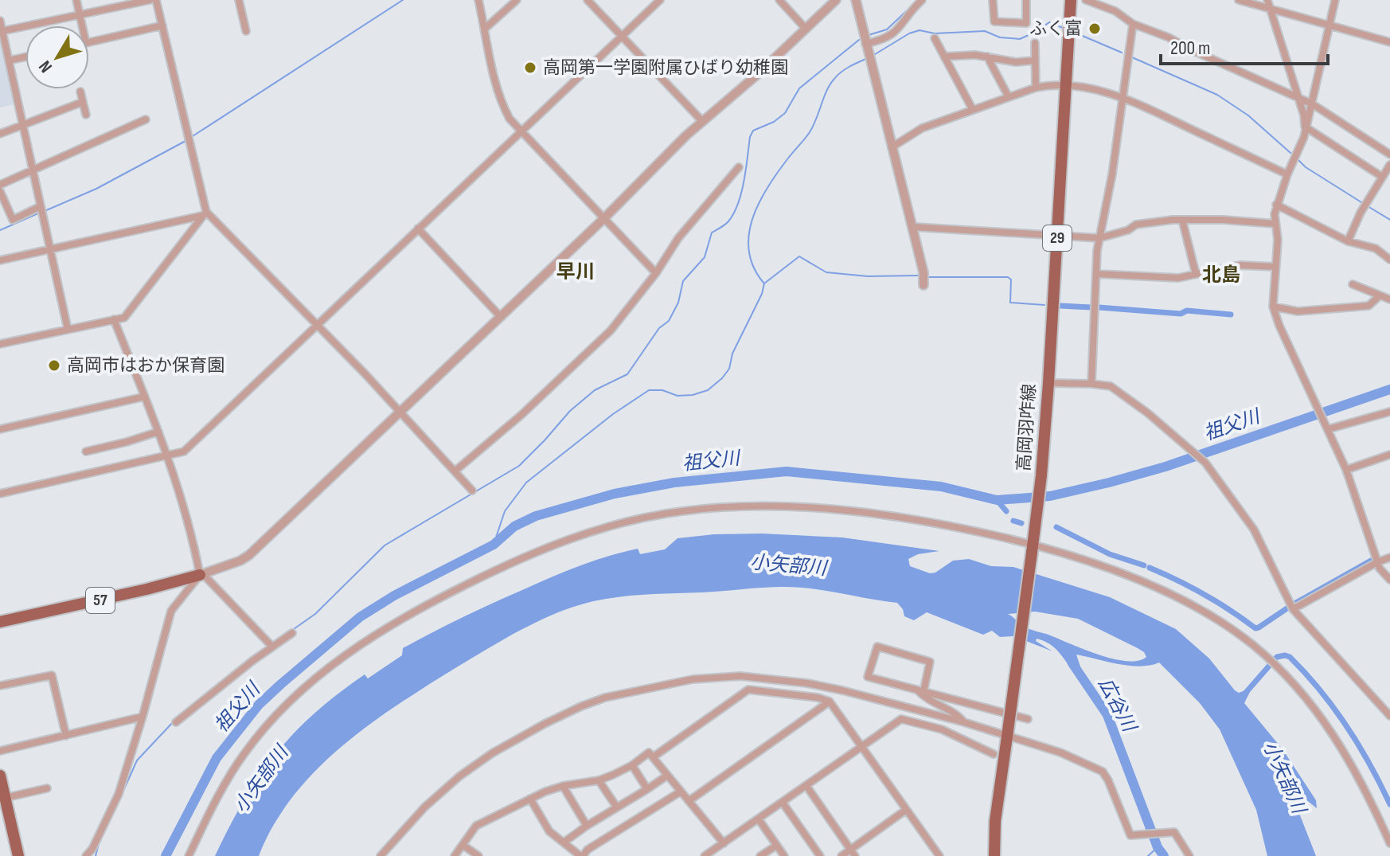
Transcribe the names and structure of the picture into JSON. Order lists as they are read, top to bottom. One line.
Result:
{"streets":{"main road":["29","高岡羽咋線","57"]},"districts":["早川","北島"],"water":["祖父川","小矢部川","広谷川"],"places":["ふく富","高岡第一学園附属ひばり幼稚園","高岡市はおか保育園"],"scale_bar":"200 m","north":"bottom left"}
